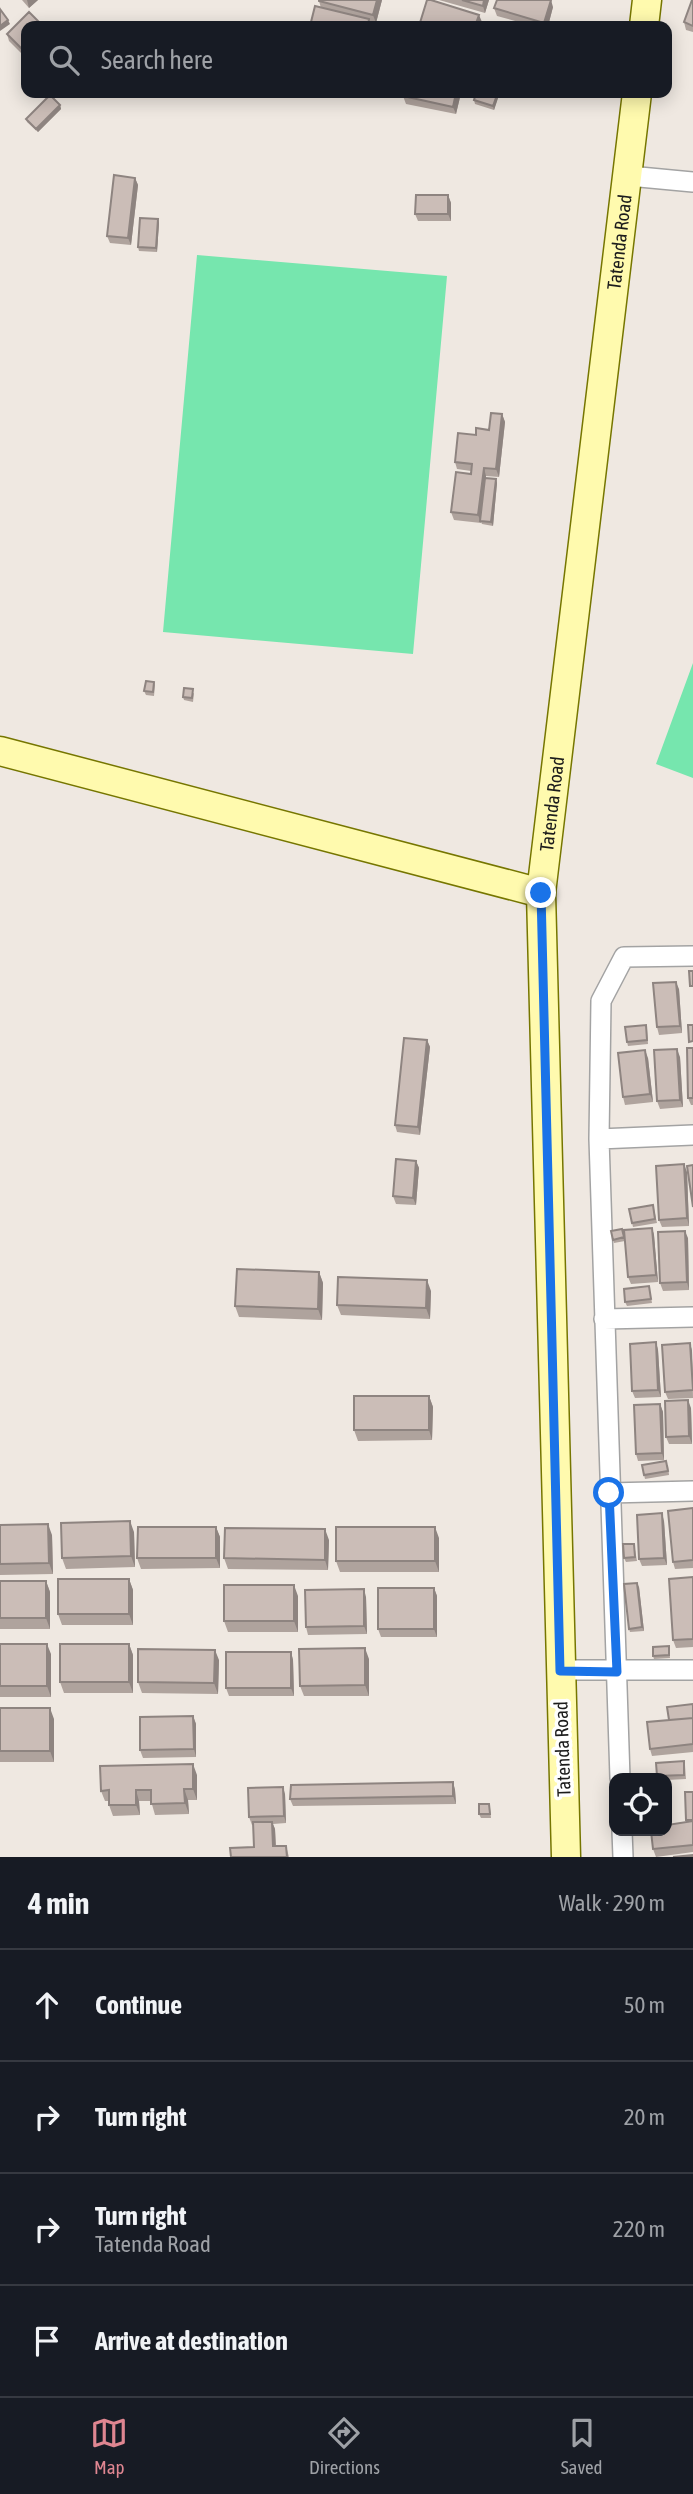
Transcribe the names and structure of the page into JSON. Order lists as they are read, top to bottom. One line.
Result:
{"streets":{"street":["Tatenda Road"]},"page":{"search":"Search here","heading":["4 min","Walk · 290 m"],"list":[["Continue","50 m"],["Turn right","20 m"],["Turn right","Tatenda Road","220 m"],"Arrive at destination"],"nav":["Map","Directions","Saved"]}}
